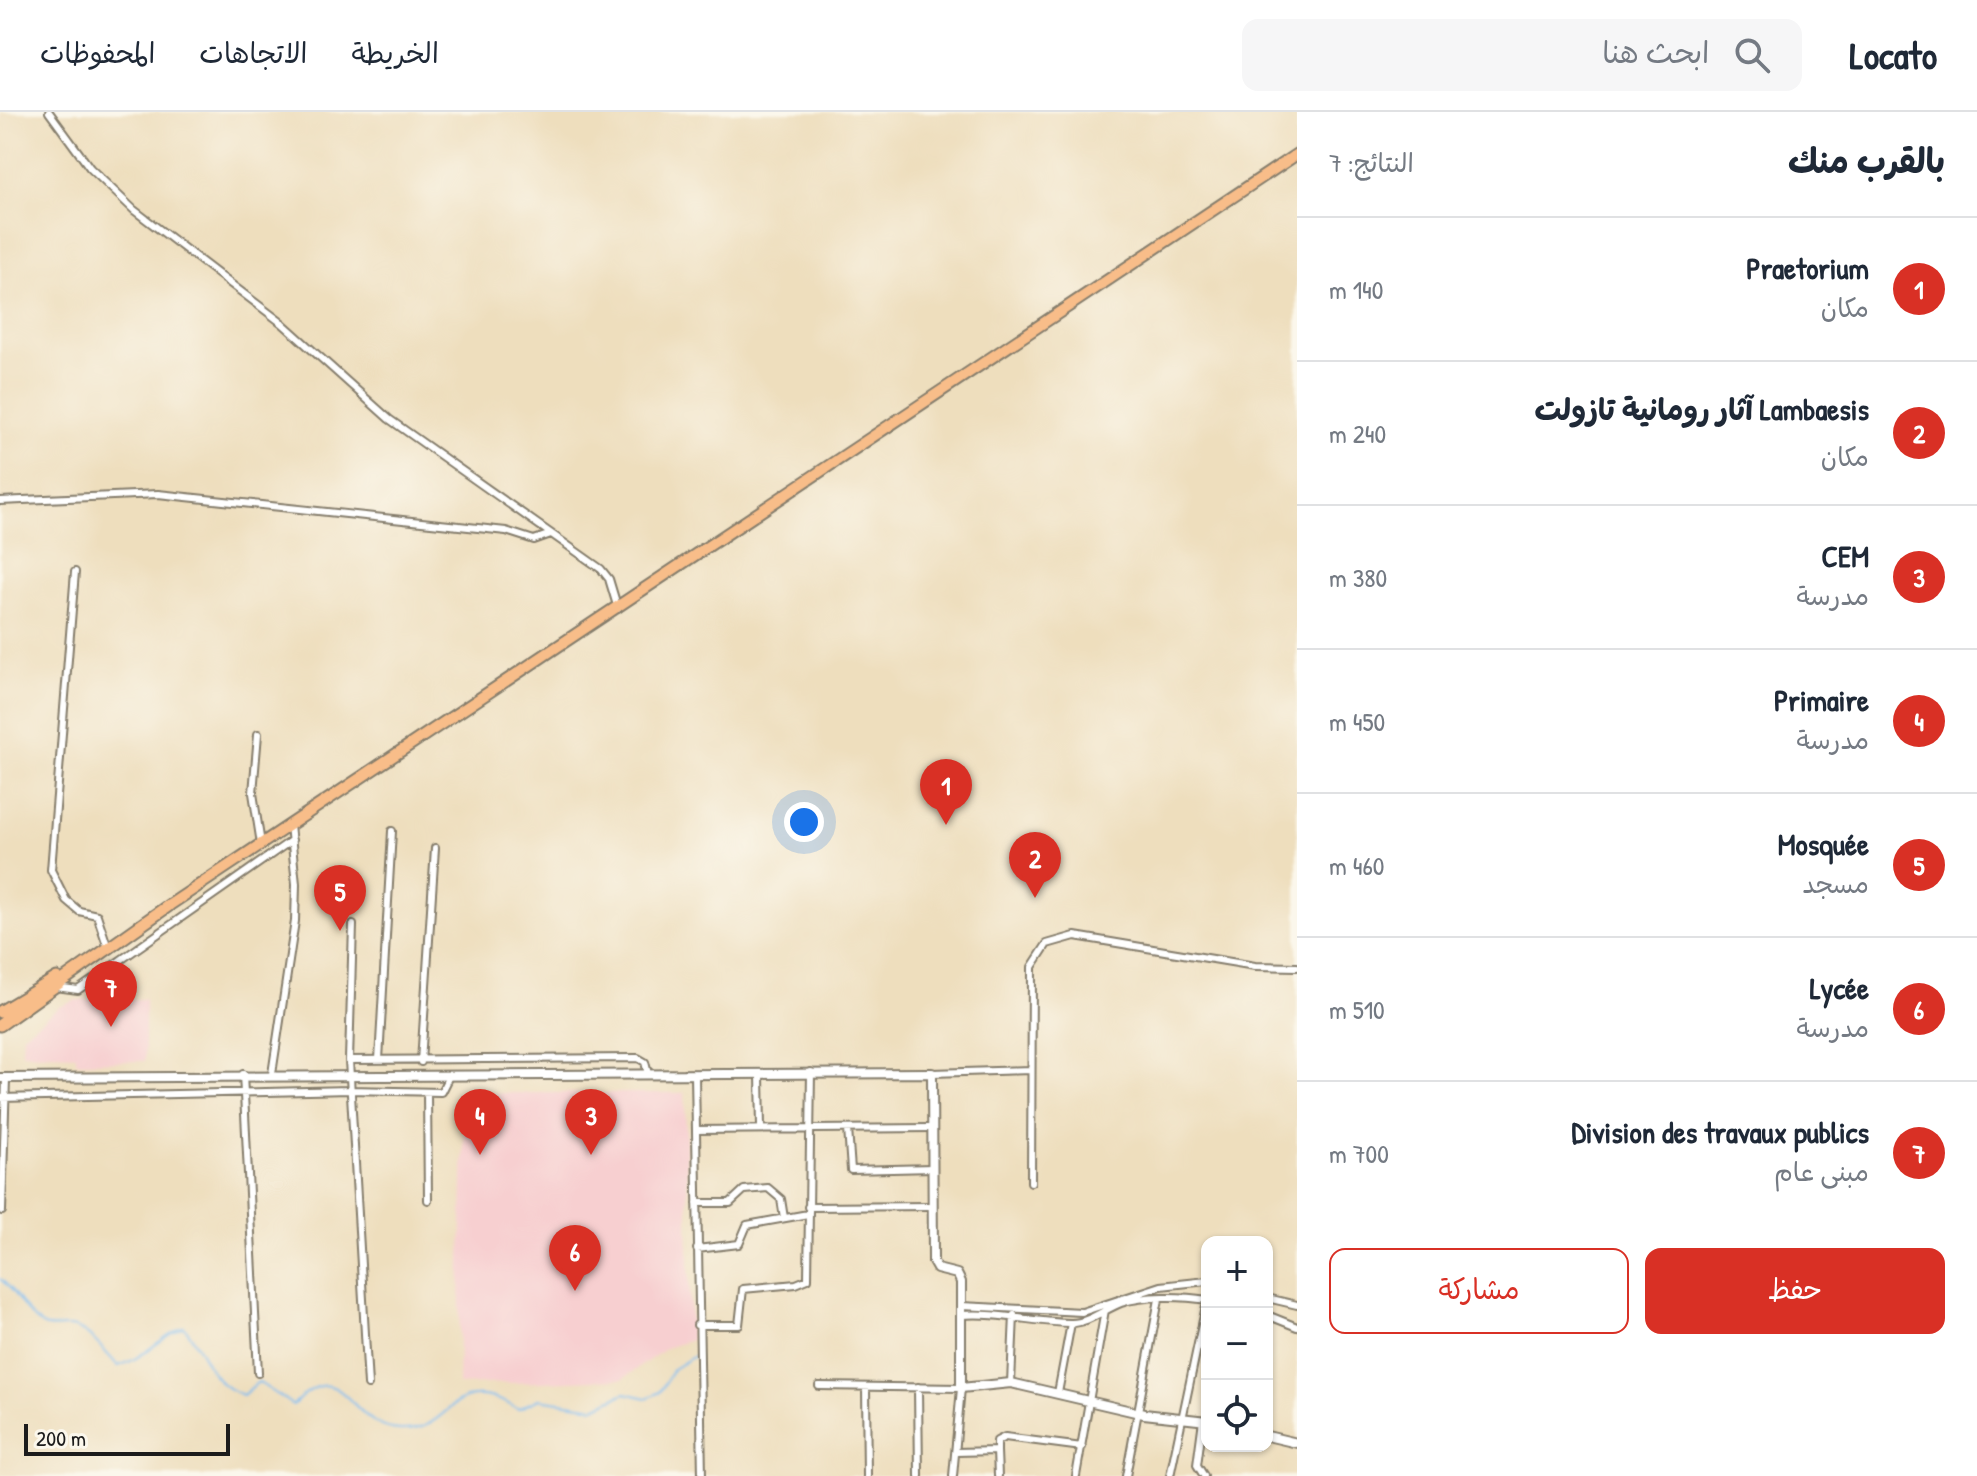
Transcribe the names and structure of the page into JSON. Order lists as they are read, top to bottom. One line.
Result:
{"scale_bar":"200 m","page":{"header":"Locato","search":"ابحث هنا","nav":["الخريطة","الاتجاهات","المحفوظات"],"heading":["بالقرب منك","النتائج: 7"],"list":[{"mark":"1","name":"Praetorium","note":"مكان","value":"140 m"},{"mark":"2","name":"Lambaesis آثار رومانية تازولت","note":"مكان","value":"240 m"},{"mark":"3","name":"CEM","note":"مدرسة","value":"380 m"},{"mark":"4","name":"Primaire","note":"مدرسة","value":"450 m"},{"mark":"5","name":"Mosquée","note":"مسجد","value":"460 m"},{"mark":"6","name":"Lycée","note":"مدرسة","value":"510 m"},{"mark":"7","name":"Division des travaux publics","note":"مبنى عام","value":"700 m"}],"pins":["1","2","5","7","3","4","6"],"buttons":["حفظ","مشاركة"],"map_buttons":["+","−"],"scale":"200 m"}}
